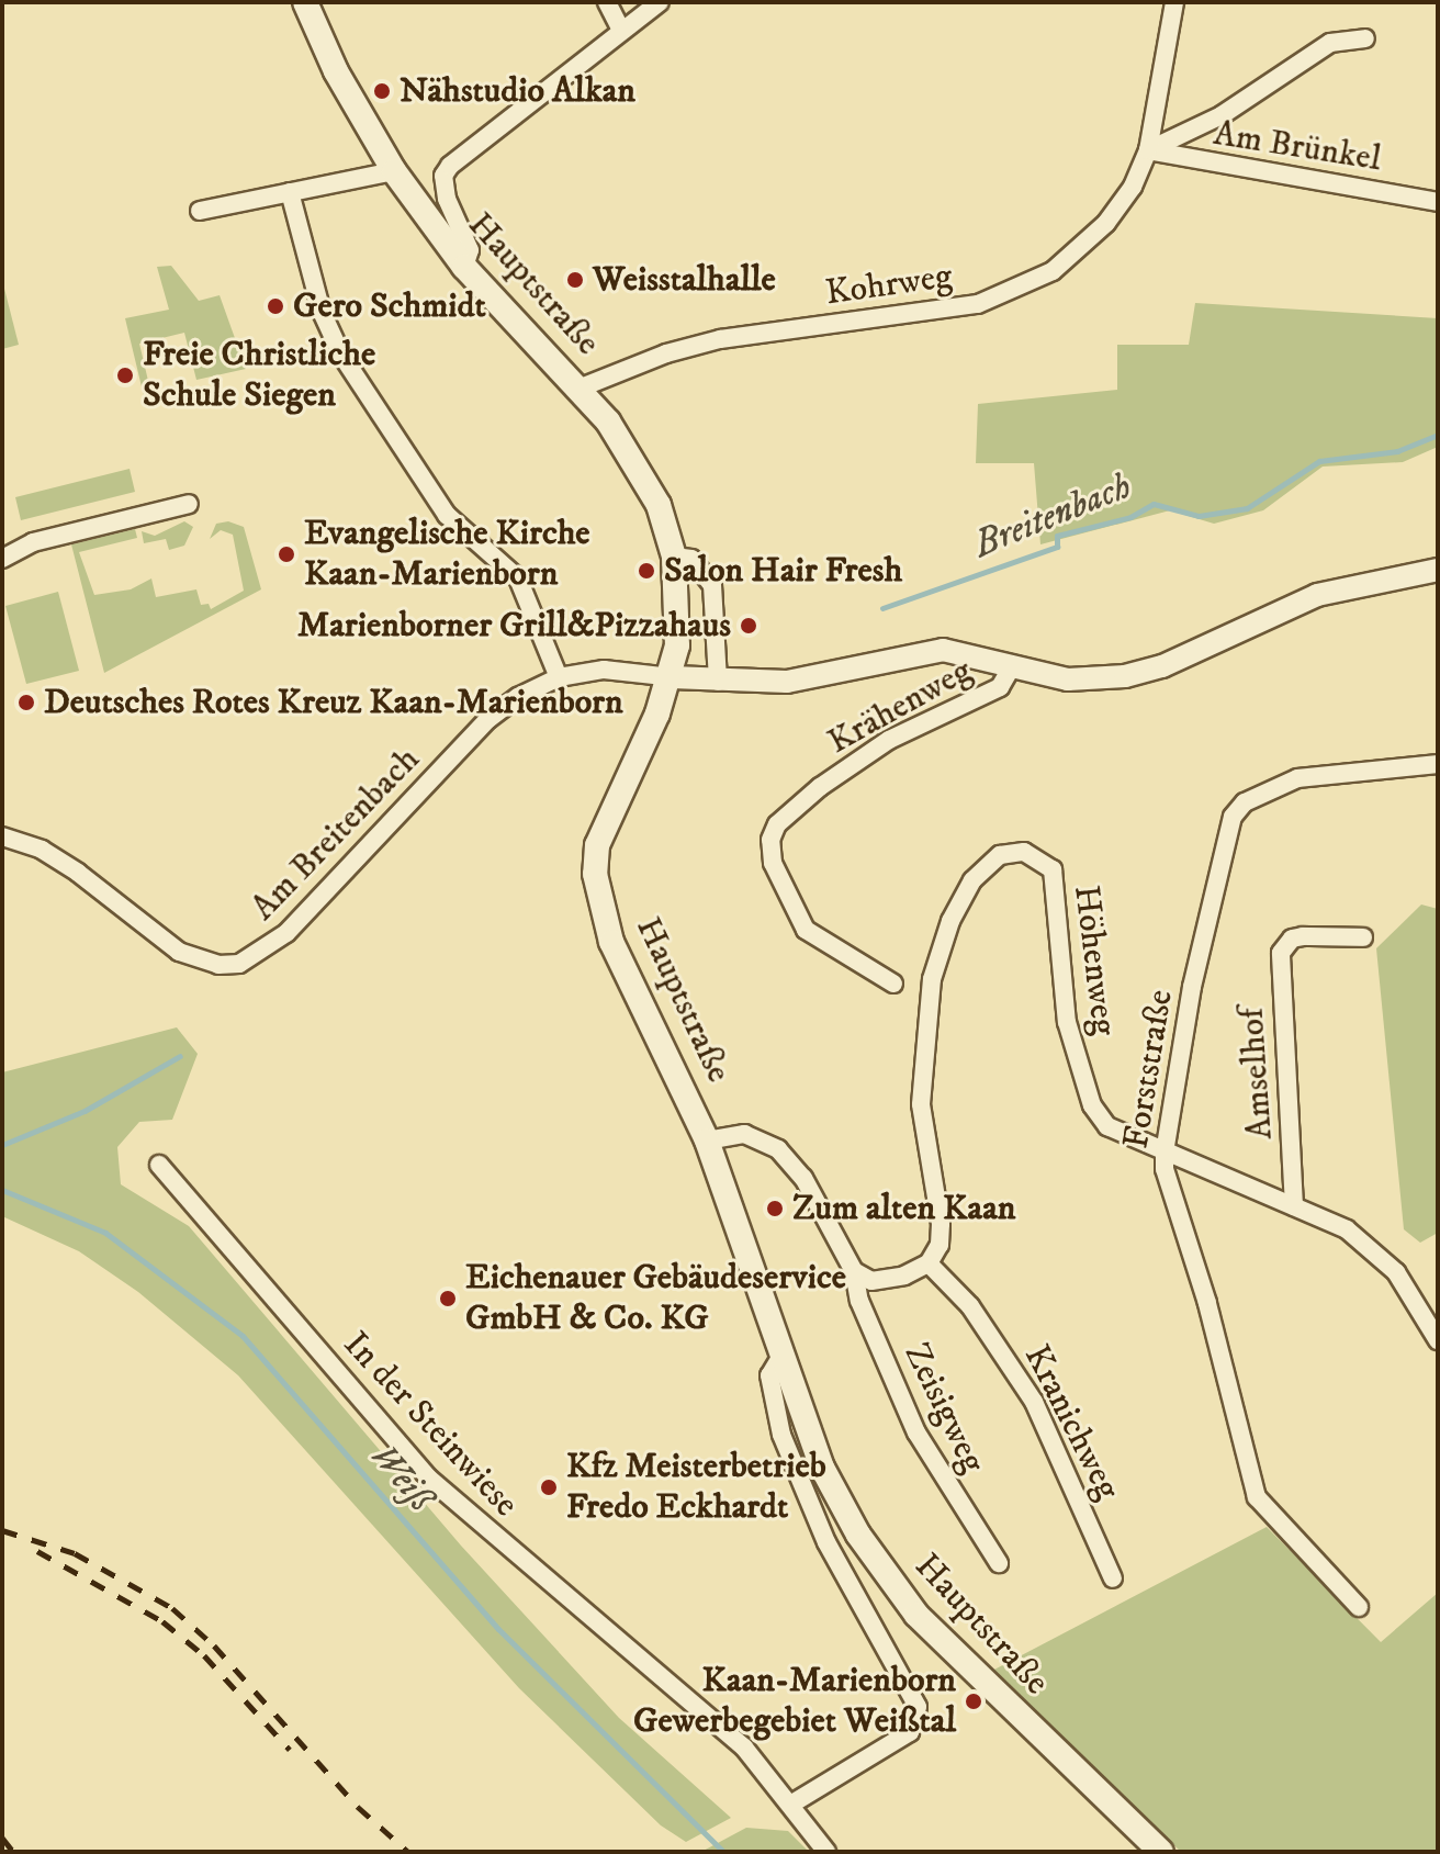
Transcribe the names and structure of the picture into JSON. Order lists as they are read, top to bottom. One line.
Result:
{"streets":{"main road":["Hauptstraße"],"street":["Am Brünkel","Kohrweg","Krähenweg","Am Breitenbach","Höhenweg","Forststraße","Amselhof","Zeisigweg","Kranichweg","In der Steinwiese"]},"crossings":[["Am Brünkel","Kohrweg"],["Hauptstraße","Kohrweg"],["Hauptstraße","Am Breitenbach"],["Höhenweg","Forststraße"],["Höhenweg","Amselhof"],["Höhenweg","Kranichweg"]],"water":["Breitenbach","Weiß"],"places":["Nähstudio Alkan","Weisstalhalle","Gero Schmidt","Freie Christliche Schule Siegen","Evangelische Kirche Kaan-Marienborn","Salon Hair Fresh","Marienborner Grill&Pizzahaus","Deutsches Rotes Kreuz Kaan-Marienborn","Zum alten Kaan","Eichenauer Gebäudeservice GmbH & Co. KG","Kfz Meisterbetrieb Fredo Eckhardt","Kaan-Marienborn Gewerbegebiet Weißtal"]}
